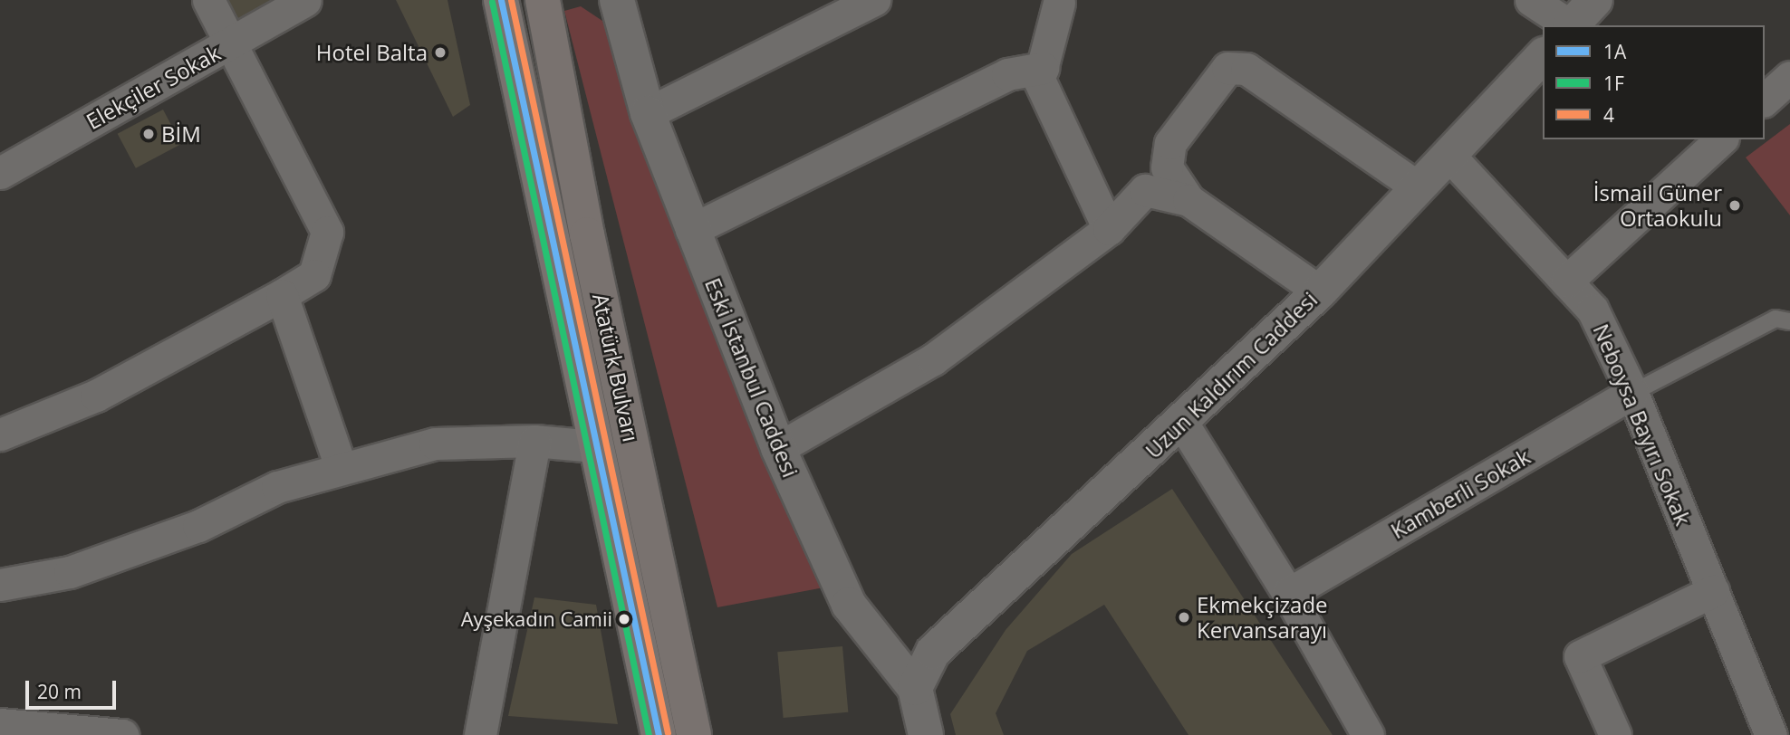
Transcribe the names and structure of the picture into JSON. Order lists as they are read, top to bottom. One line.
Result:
{"streets":{"main road":["Atatürk Bulvarı","Uzun Kaldırım Caddesi","Eski İstanbul Caddesi"],"street":["Elekçiler Sokak","Neboysa Bayırı Sokak","Kamberli Sokak"]},"crossings":[["Uzun Kaldırım Caddesi","Eski İstanbul Caddesi"],["Uzun Kaldırım Caddesi","Neboysa Bayırı Sokak"],["Neboysa Bayırı Sokak","Kamberli Sokak"]],"places":["Hotel Balta","BİM","İsmail Güner Ortaokulu","Ekmekçizade Kervansarayı","Ayşekadın Camii"],"lines":["transit line 1A","transit line 4","transit line 1F"],"legend":["1A","1F","4"],"scale_bar":"20 m"}
